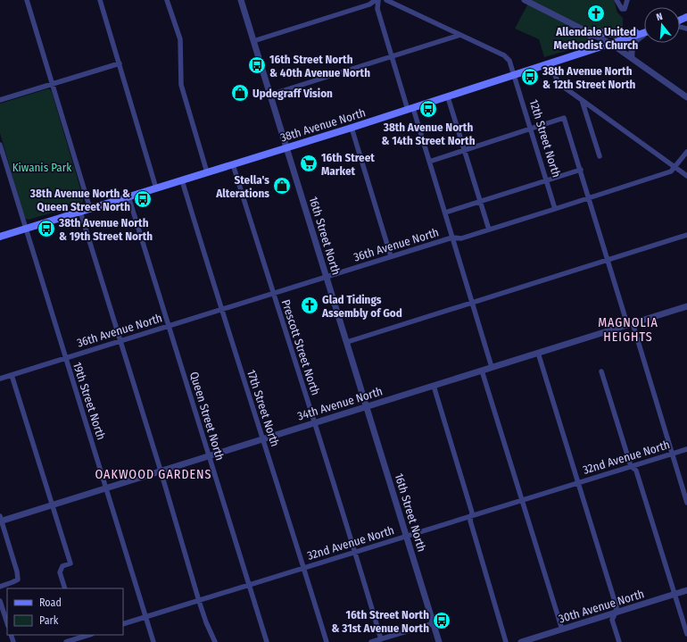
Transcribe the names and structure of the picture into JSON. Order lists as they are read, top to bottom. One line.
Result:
{"streets":{"main road":["38th Avenue North"],"street":["12th Street North","16th Street North","36th Avenue North","Prescott Street North","19th Street North","34th Avenue North","17th Street North","Queen Street North","32nd Avenue North","30th Avenue North"]},"crossings":[["38th Avenue North","12th Street North"],["38th Avenue North","16th Street North"],["38th Avenue North","Prescott Street North"],["38th Avenue North","19th Street North"],["38th Avenue North","17th Street North"],["38th Avenue North","Queen Street North"],["12th Street North","36th Avenue North"],["16th Street North","36th Avenue North"],["16th Street North","34th Avenue North"],["16th Street North","32nd Avenue North"],["36th Avenue North","Prescott Street North"],["36th Avenue North","19th Street North"],["36th Avenue North","17th Street North"],["36th Avenue North","Queen Street North"],["Prescott Street North","34th Avenue North"],["Prescott Street North","32nd Avenue North"],["19th Street North","34th Avenue North"],["19th Street North","32nd Avenue North"],["34th Avenue North","17th Street North"],["34th Avenue North","Queen Street North"],["17th Street North","32nd Avenue North"],["Queen Street North","32nd Avenue North"]],"districts":["MAGNOLIA HEIGHTS","OAKWOOD GARDENS"],"parks":["Kiwanis Park"],"places":{"church":["Allendale United Methodist Church","Glad Tidings Assembly of God"],"bus stop":["16th Street North & 40th Avenue North","38th Avenue North & 12th Street North","38th Avenue North & 14th Street North","38th Avenue North & Queen Street North","38th Avenue North & 19th Street North","16th Street North & 31st Avenue North"],"shop":["Updegraff Vision","Stella's Alterations"],"supermarket":["16th Street Market"]},"legend":["Road","Park"],"north":"top"}
